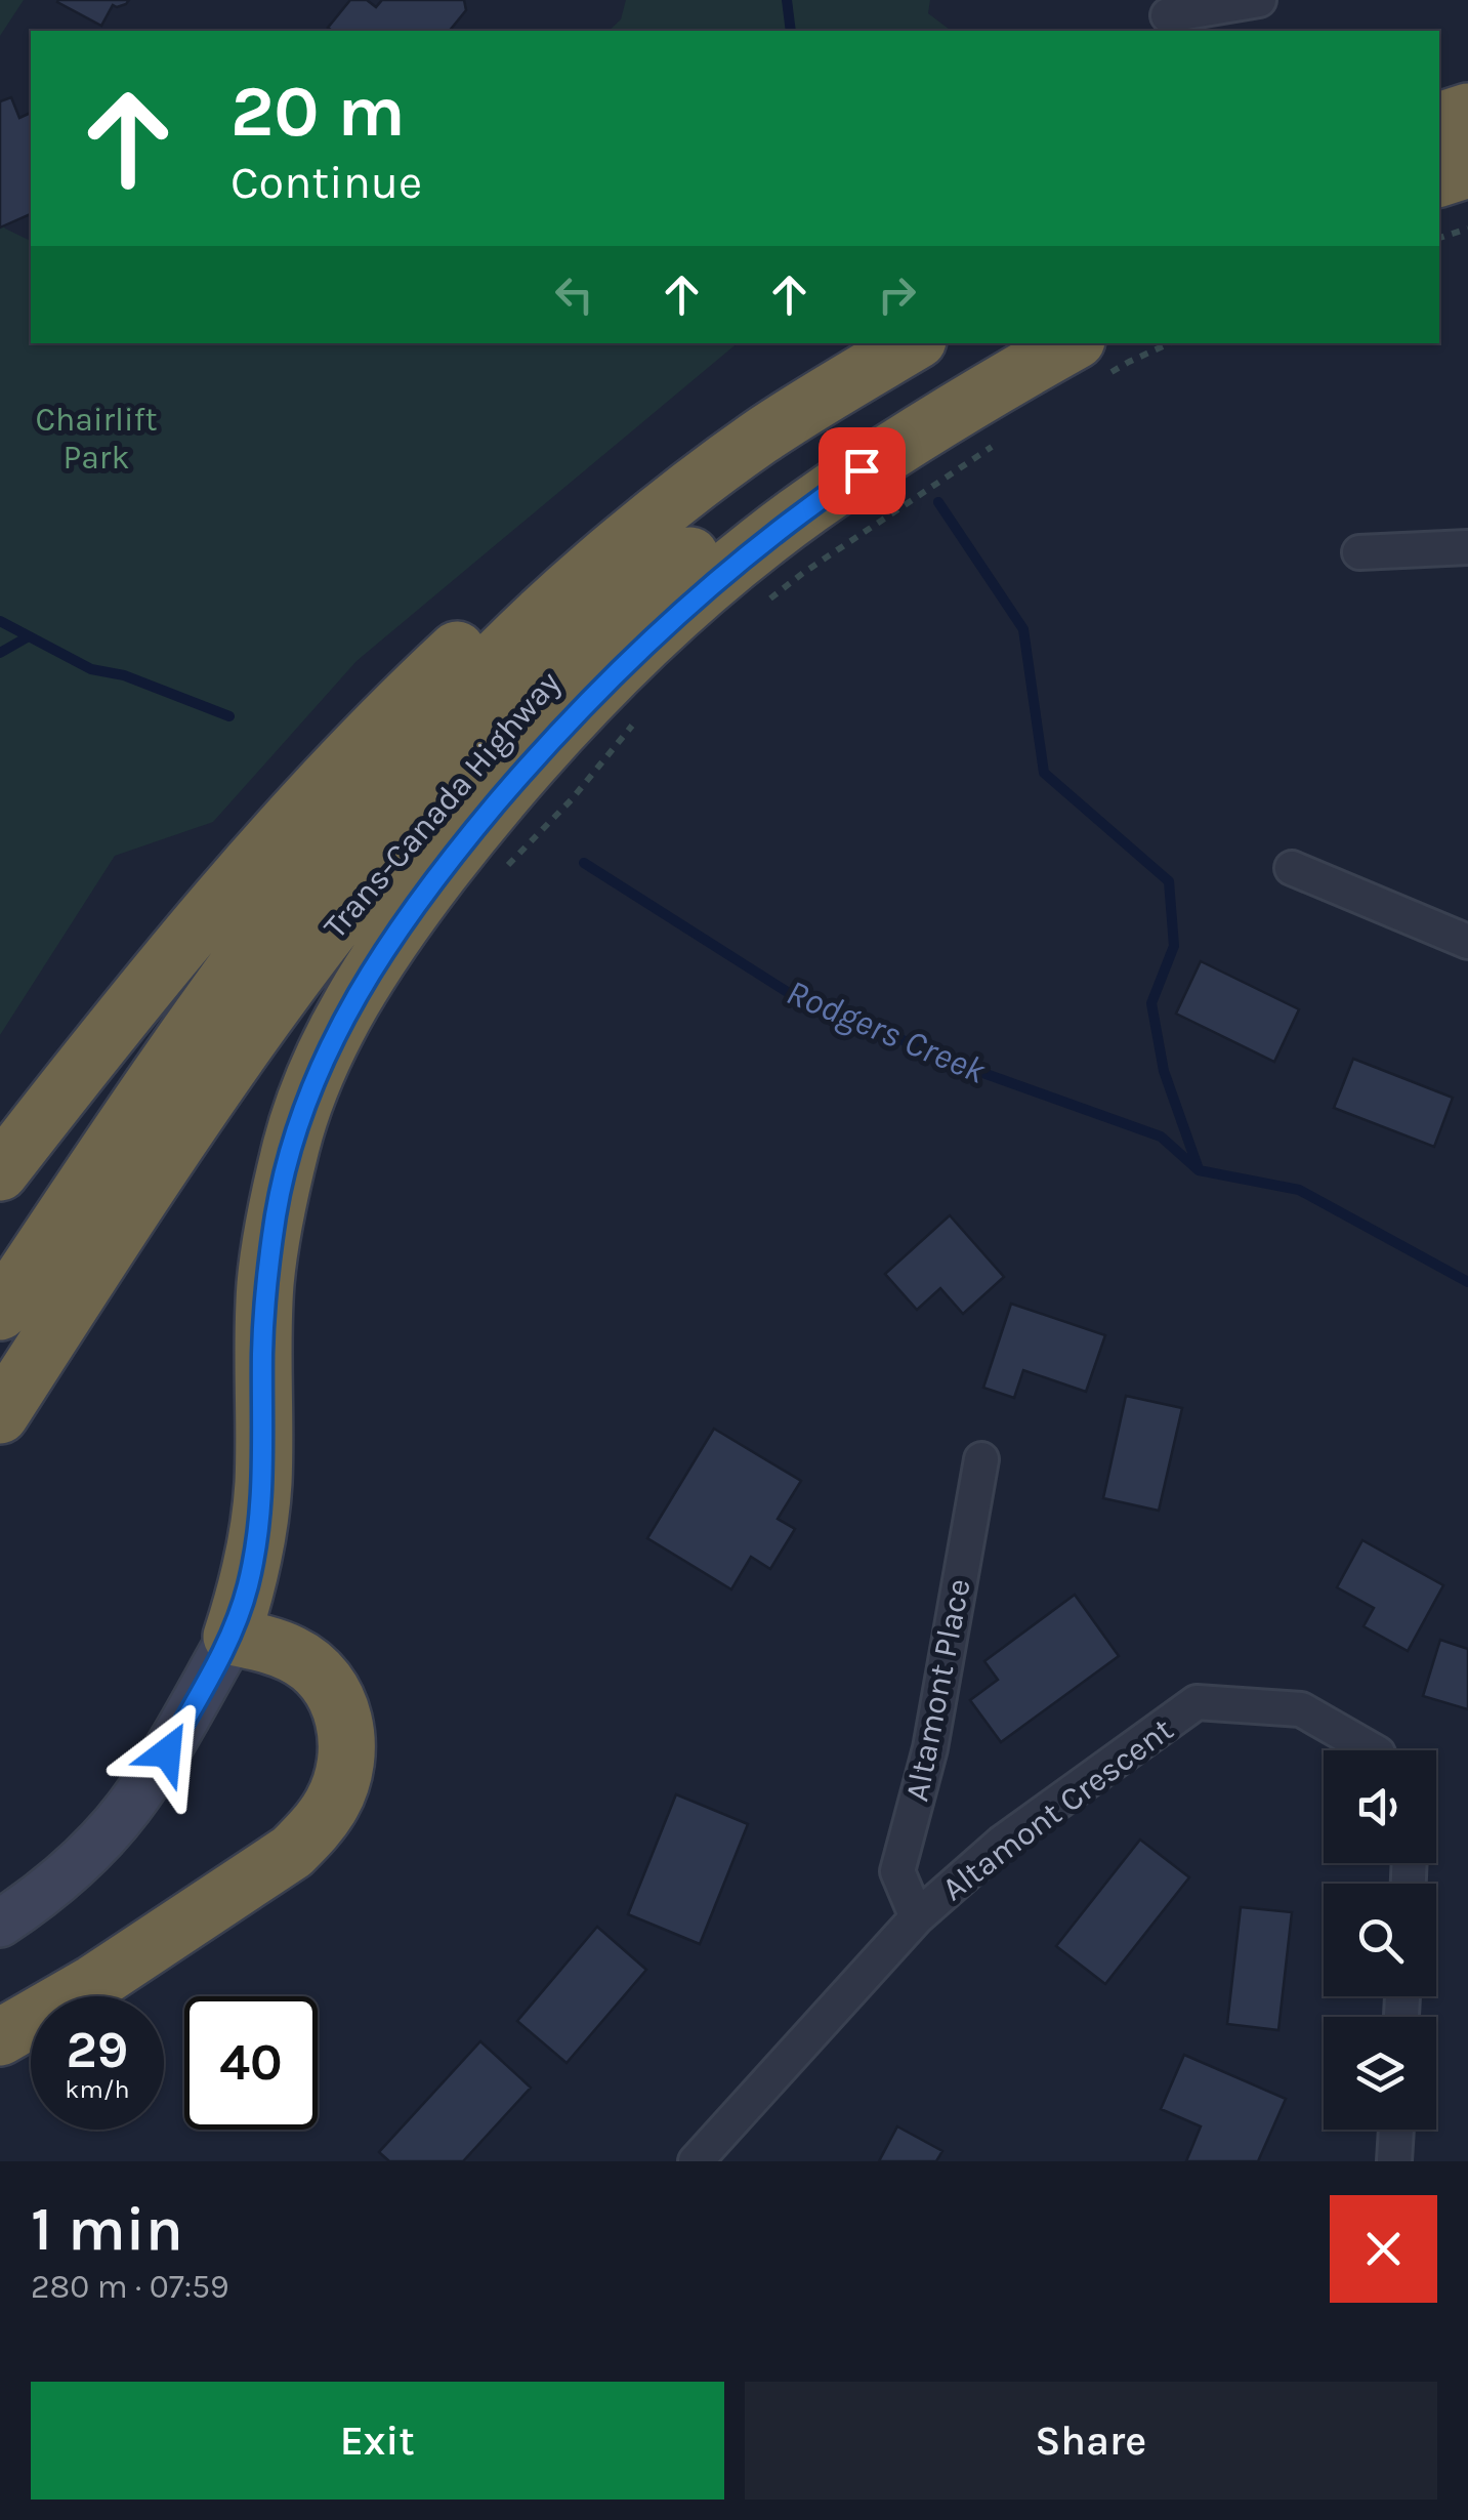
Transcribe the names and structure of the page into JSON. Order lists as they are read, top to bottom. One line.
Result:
{"streets":{"highway":["Trans-Canada Highway"],"street":["Altamont Place","Altamont Crescent"]},"crossings":[["Altamont Place","Altamont Crescent"]],"water":["Rodgers Creek"],"parks":["Chairlift Park"],"page":{"turn":["20 m","Continue"],"speed":"29 km/h","limit":"40","heading":["1 min","280 m · 07:59"],"buttons":["Exit","Share"]}}
